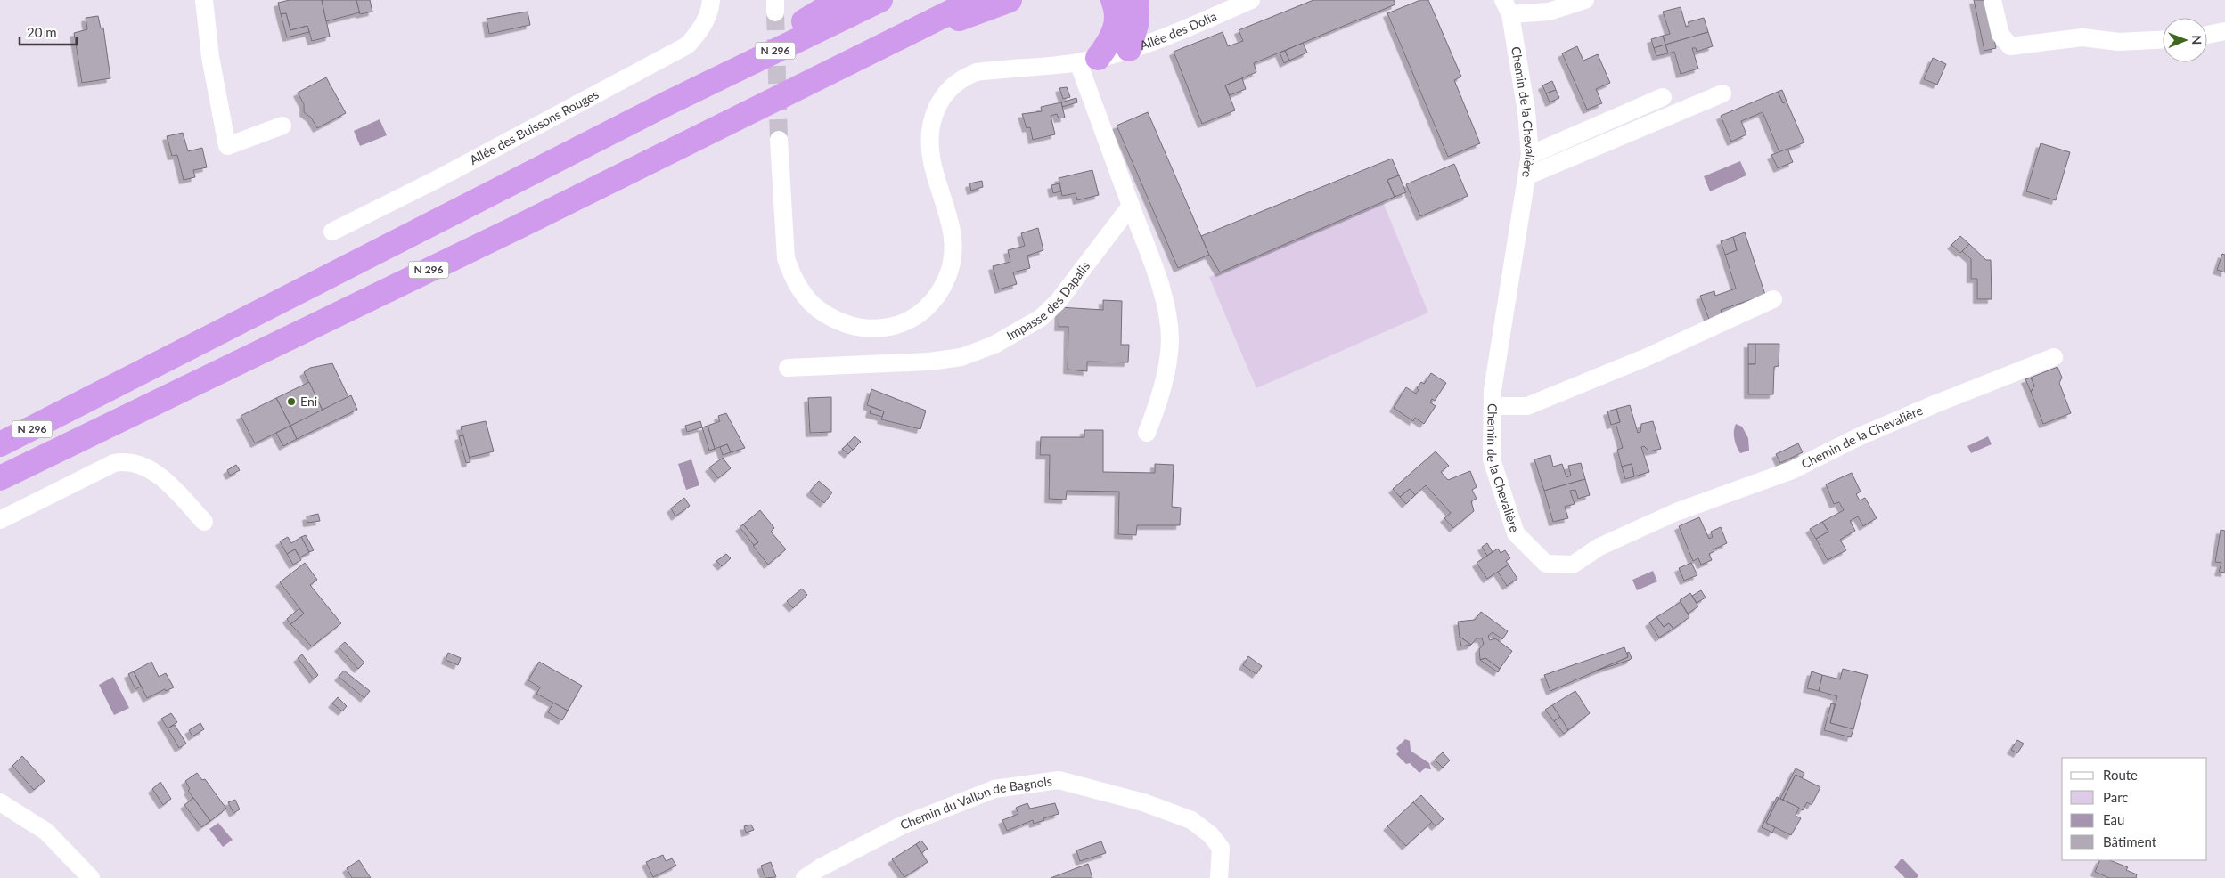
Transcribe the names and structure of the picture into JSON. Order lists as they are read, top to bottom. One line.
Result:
{"streets":{"highway":["N 296"],"street":["Allée des Dolia","Chemin de la Chevalière","Allée des Buissons Rouges","Impasse des Dapalis","Chemin du Vallon de Bagnols"]},"places":["Eni"],"legend":["Route","Parc","Eau","Bâtiment"],"scale_bar":"20 m","north":"right"}
